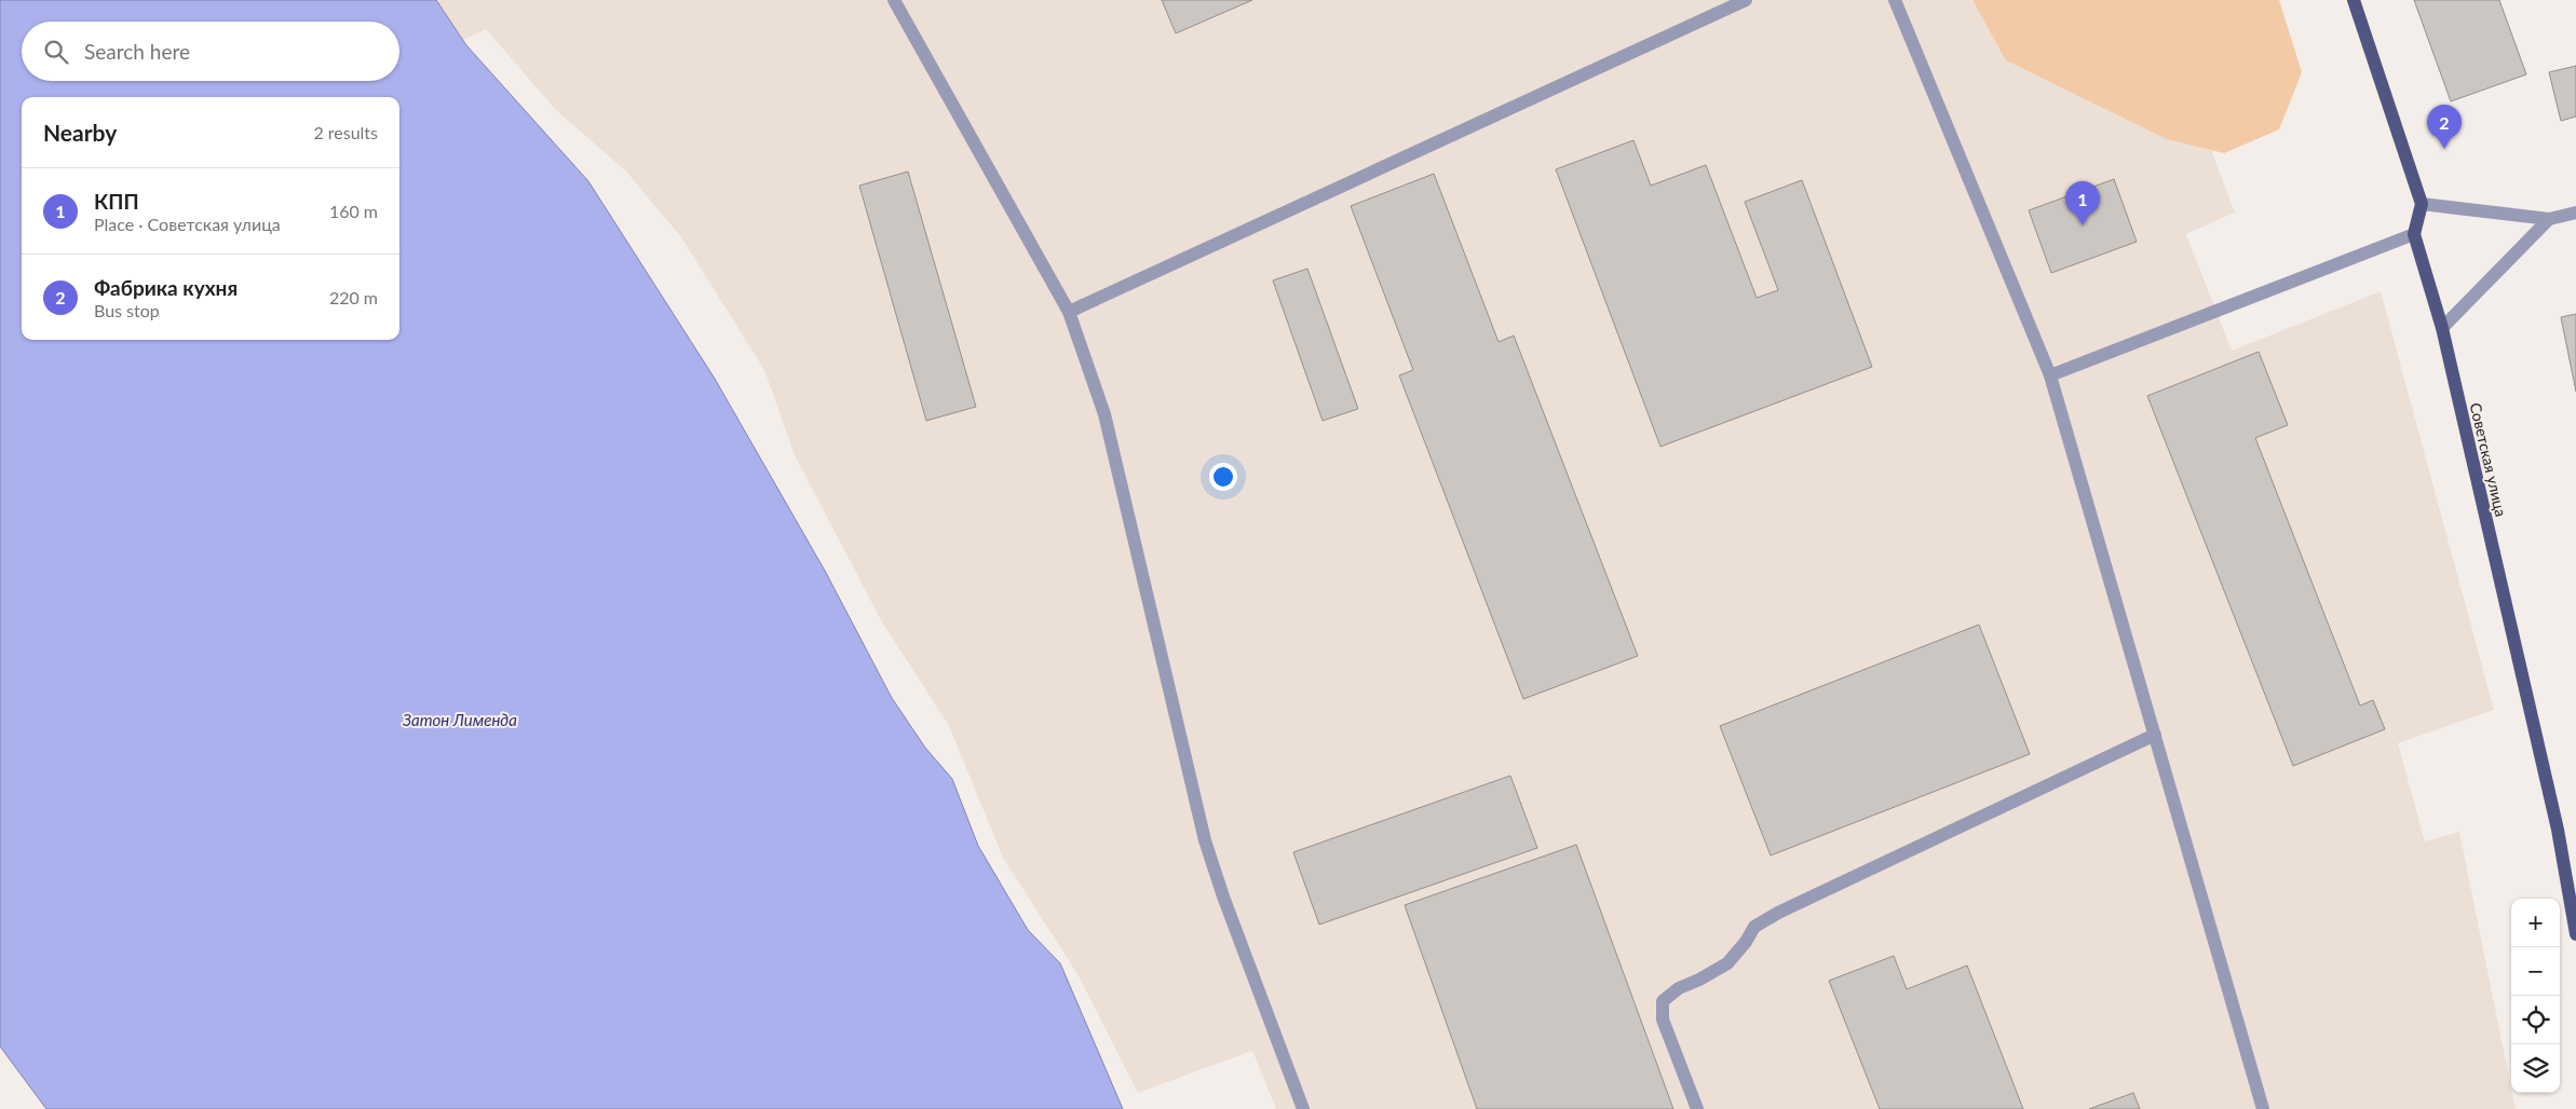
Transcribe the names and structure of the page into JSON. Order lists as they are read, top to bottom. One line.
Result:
{"streets":{"main road":["Советская улица"]},"water":["Затон Лименда"],"page":{"search":"Search here","heading":["Nearby","2 results"],"pins":["2","1"],"list":[{"mark":"1","name":"КПП","note":"Place · Советская улица","value":"160 m"},{"mark":"2","name":"Фабрика кухня","note":"Bus stop","value":"220 m"}],"map_buttons":["+","−"]}}
